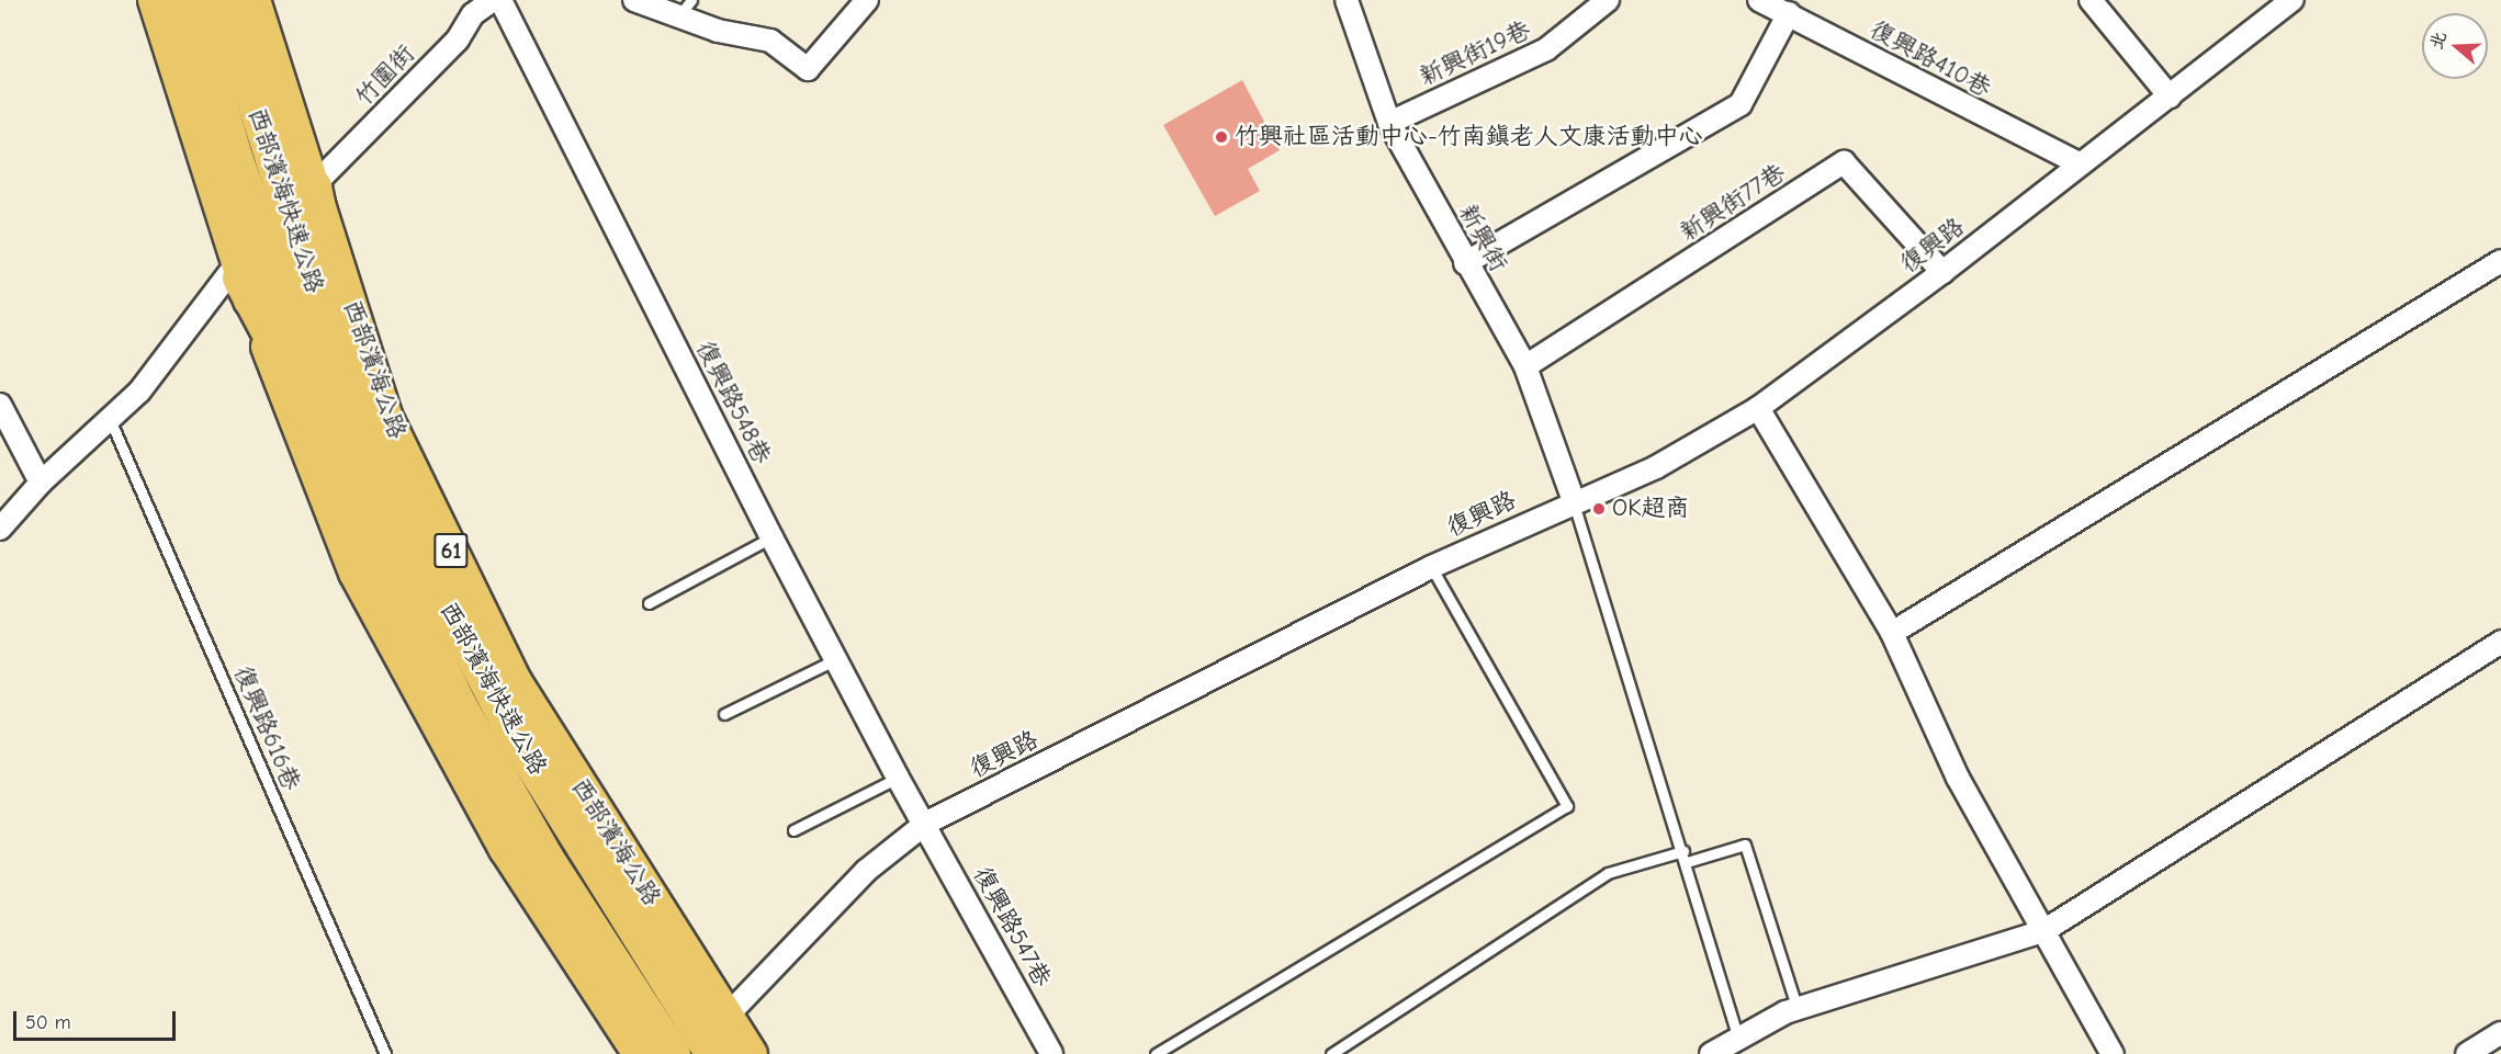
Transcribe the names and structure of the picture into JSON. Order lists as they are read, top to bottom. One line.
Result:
{"streets":{"highway":["西部濱海快速公路","61"],"main road":["西部濱海公路"],"street":["新興街19巷","復興路410巷","竹圍街","新興街77巷","新興街","復興路","復興路548巷","復興路547巷"],"lane":["復興路616巷"]},"crossings":[["新興街19巷","新興街"],["復興路410巷","復興路"],["竹圍街","西部濱海公路"],["西部濱海快速公路","復興路"],["西部濱海快速公路","西部濱海公路"],["新興街77巷","新興街"],["新興街77巷","復興路"],["新興街","復興路"],["復興路","西部濱海公路"],["復興路","復興路548巷"],["復興路","復興路547巷"],["復興路548巷","復興路547巷"]],"places":["竹興社區活動中心-竹南鎮老人文康活動中心","OK超商"],"scale_bar":"50 m","north":"left"}
